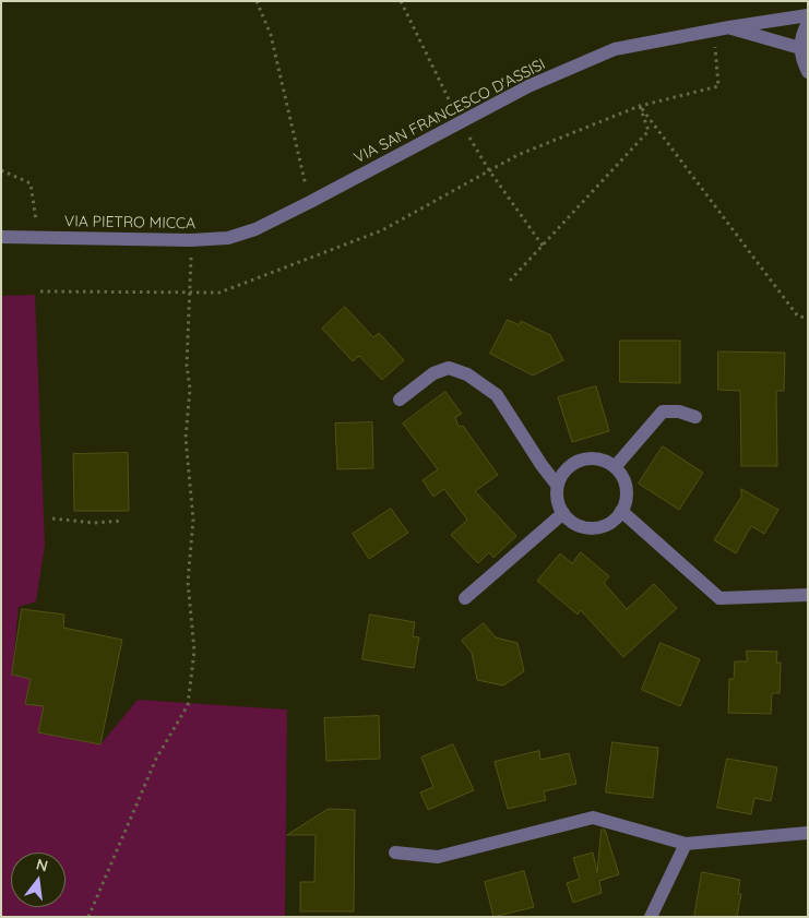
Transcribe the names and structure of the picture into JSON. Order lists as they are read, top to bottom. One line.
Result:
{"streets":{"street":["VIA SAN FRANCESCO D'ASSISI","VIA PIETRO MICCA"]},"crossings":[["VIA SAN FRANCESCO D'ASSISI","VIA PIETRO MICCA"]],"north":"top"}
